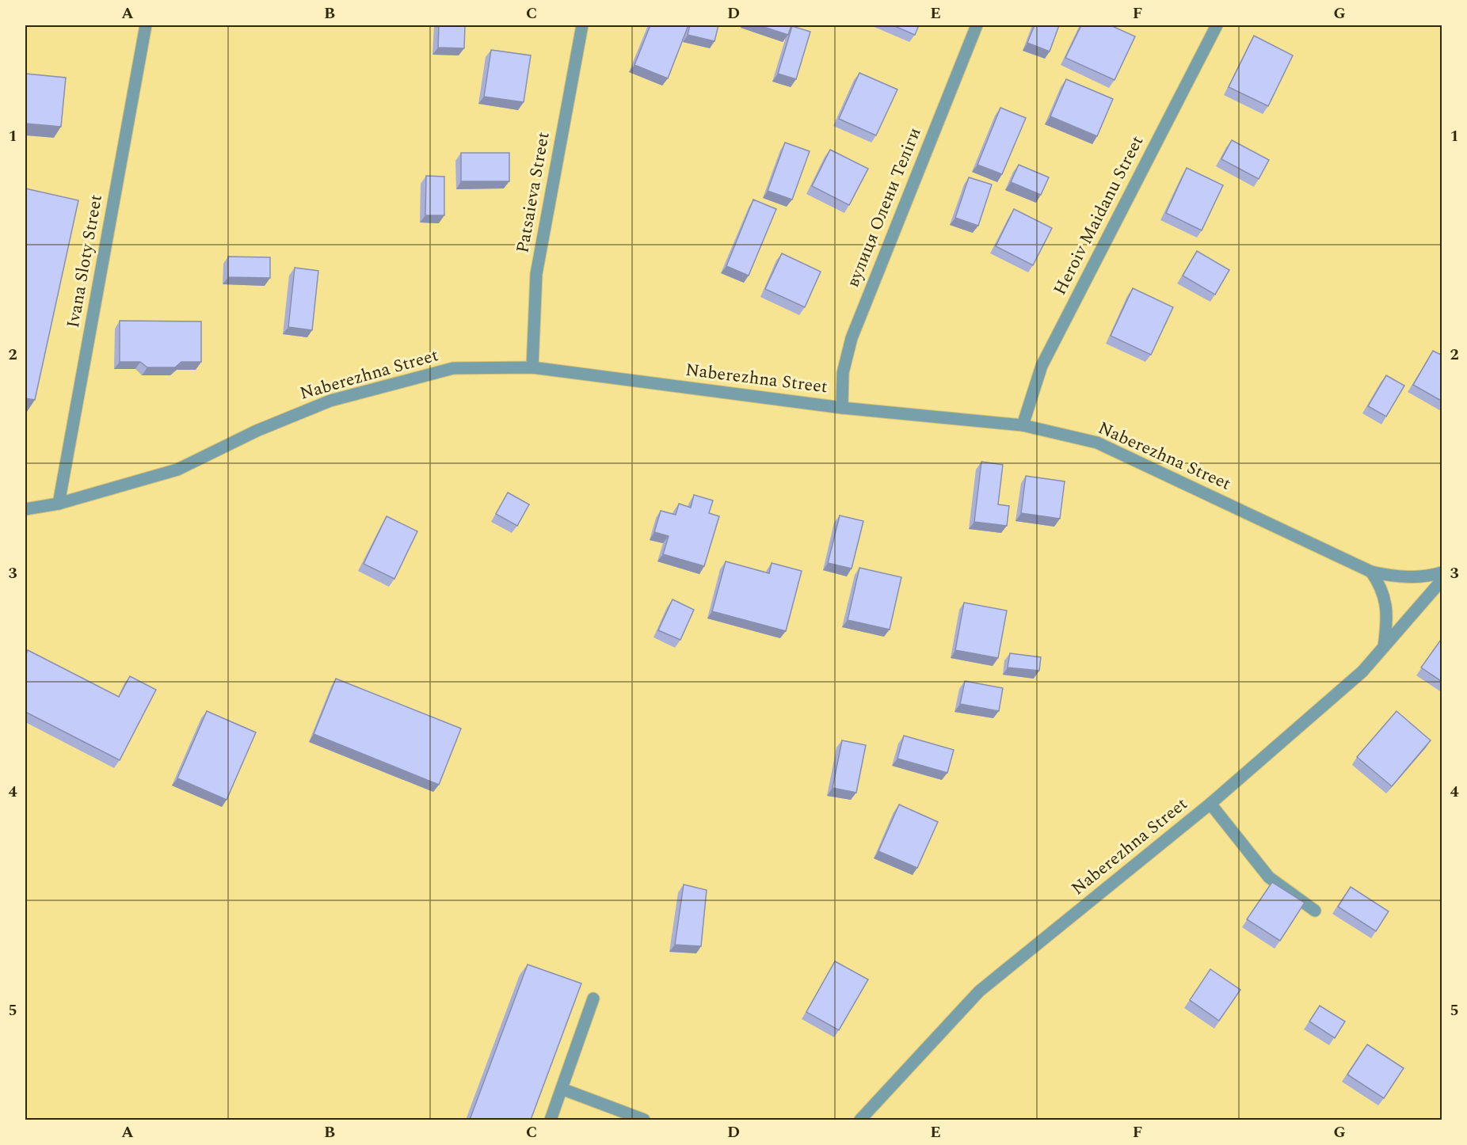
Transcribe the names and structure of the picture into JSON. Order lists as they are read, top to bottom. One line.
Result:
{"streets":{"street":["Patsaieva Street","вулиця Олени Теліги","Heroiv Maidanu Street","Ivana Sloty Street","Naberezhna Street"]},"crossings":[["Patsaieva Street","Naberezhna Street"],["вулиця Олени Теліги","Naberezhna Street"],["Heroiv Maidanu Street","Naberezhna Street"],["Ivana Sloty Street","Naberezhna Street"]],"grid":{"columns":["A","B","C","D","E","F","G"],"rows":["1","2","3","4","5"]}}
